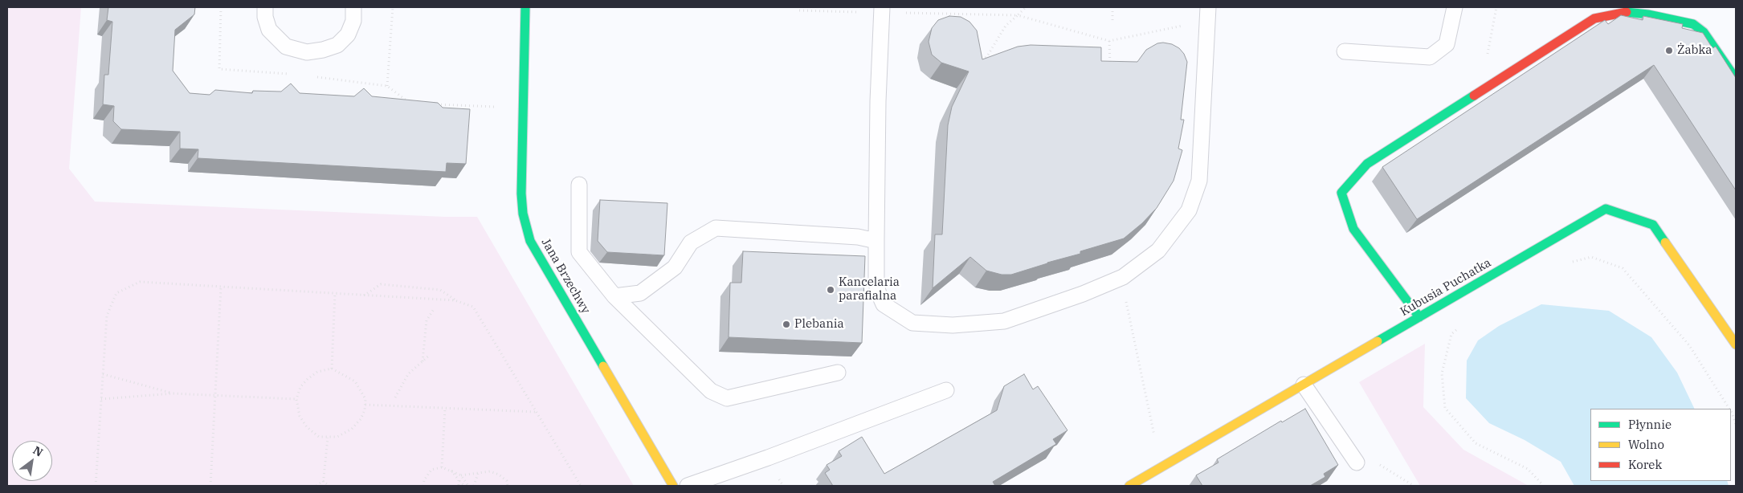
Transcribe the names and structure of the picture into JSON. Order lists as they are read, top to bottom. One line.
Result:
{"streets":{"street":["Jana Brzechwy","Kubusia Puchatka"]},"places":["Żabka","Kancelaria parafialna","Plebania"],"legend":["Płynnie","Wolno","Korek"],"north":"top right"}
